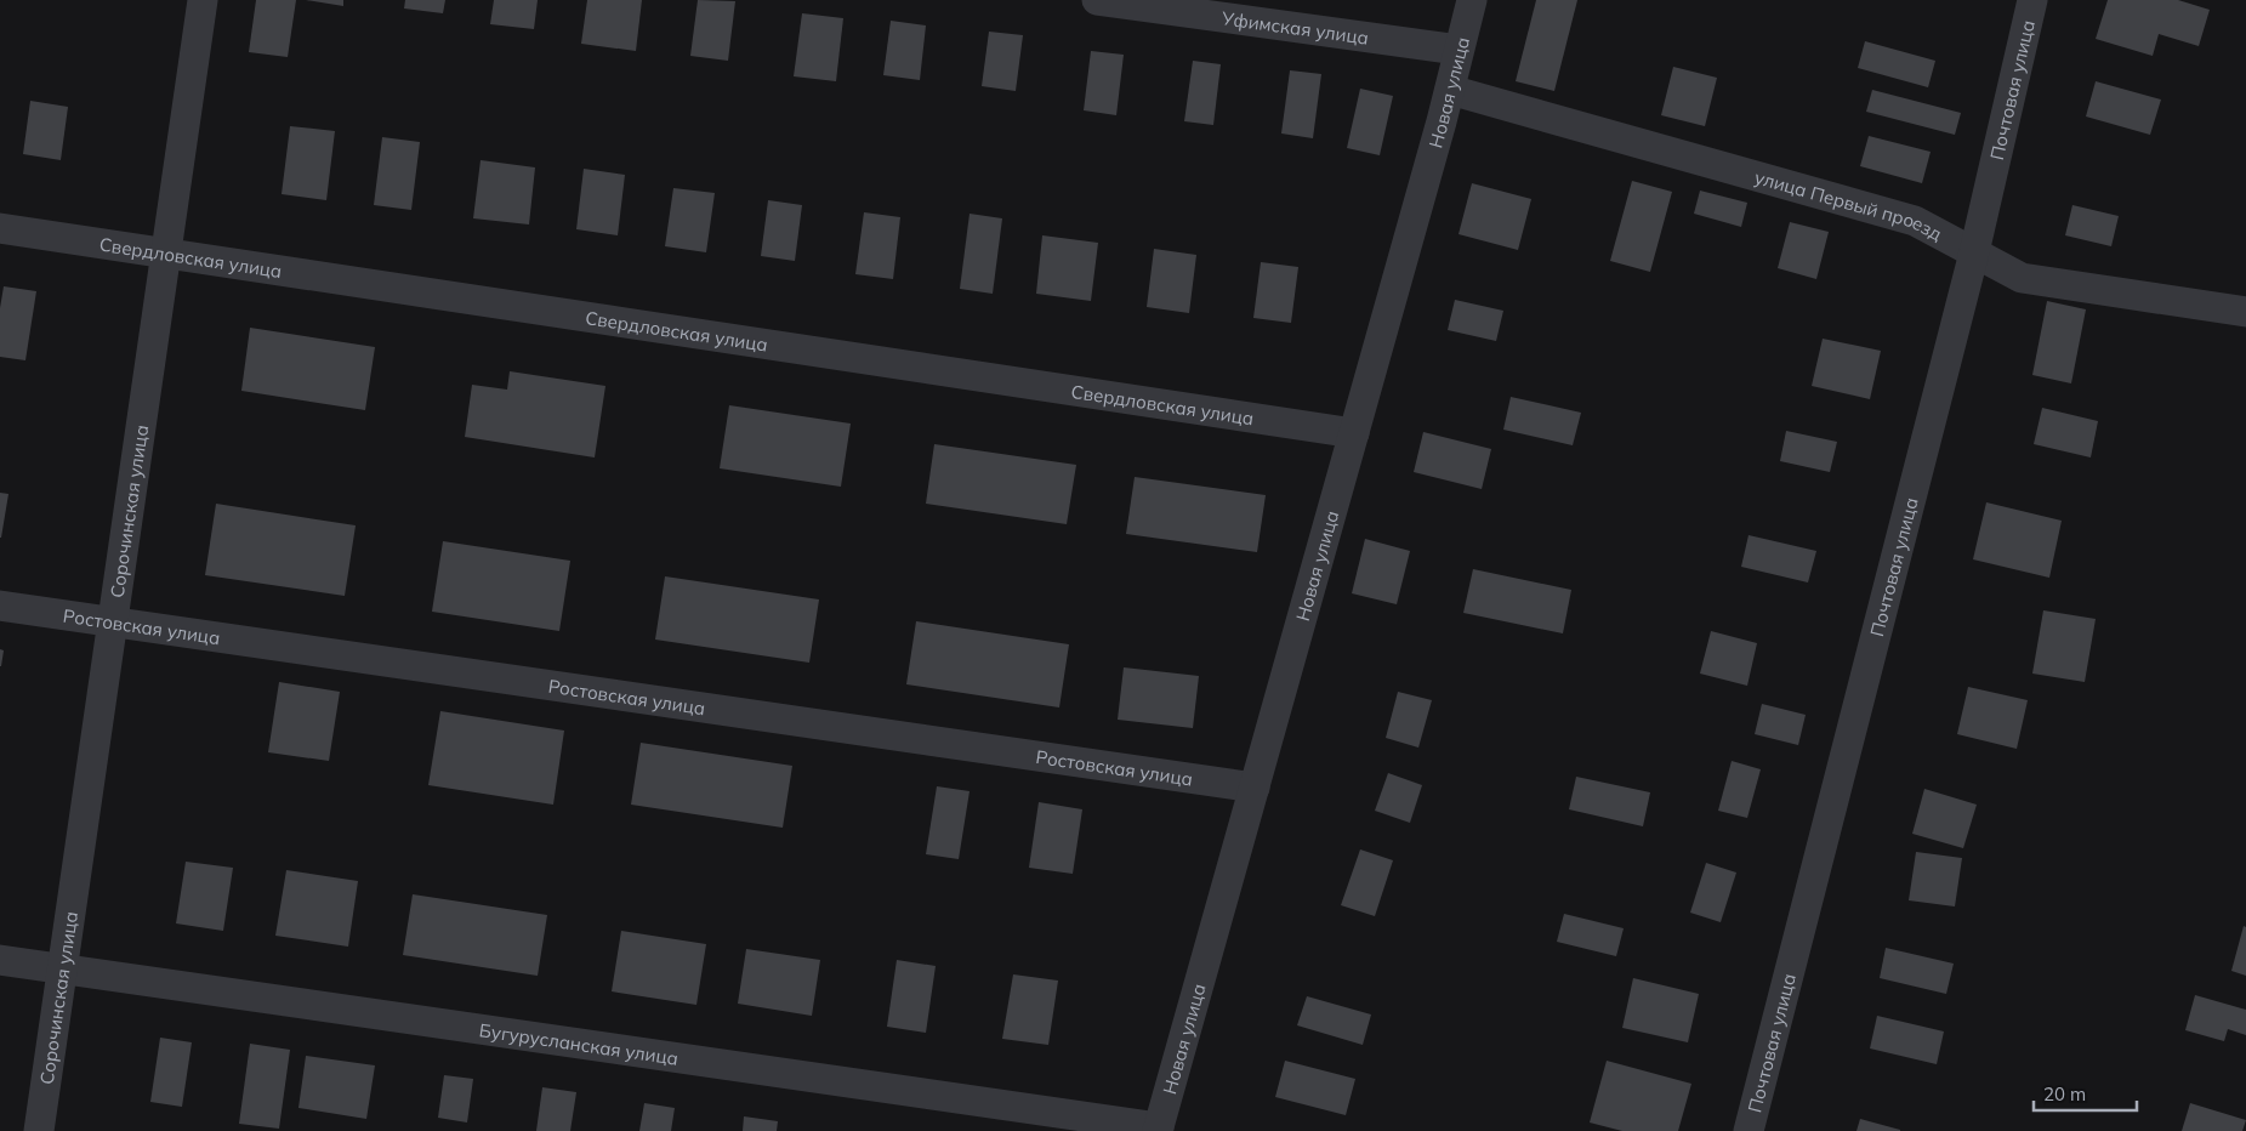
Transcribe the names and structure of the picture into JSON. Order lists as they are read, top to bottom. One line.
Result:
{"streets":{"street":["Уфимская улица","Почтовая улица","Новая улица","улица Первый проезд","Свердловская улица","Сорочинская улица","Ростовская улица","Бугурусланская улица"]},"crossings":[["Уфимская улица","Новая улица"],["Почтовая улица","улица Первый проезд"],["Новая улица","улица Первый проезд"],["Новая улица","Свердловская улица"],["Новая улица","Ростовская улица"],["Новая улица","Бугурусланская улица"],["Свердловская улица","Сорочинская улица"],["Сорочинская улица","Ростовская улица"],["Сорочинская улица","Бугурусланская улица"]],"scale_bar":"20 m"}
